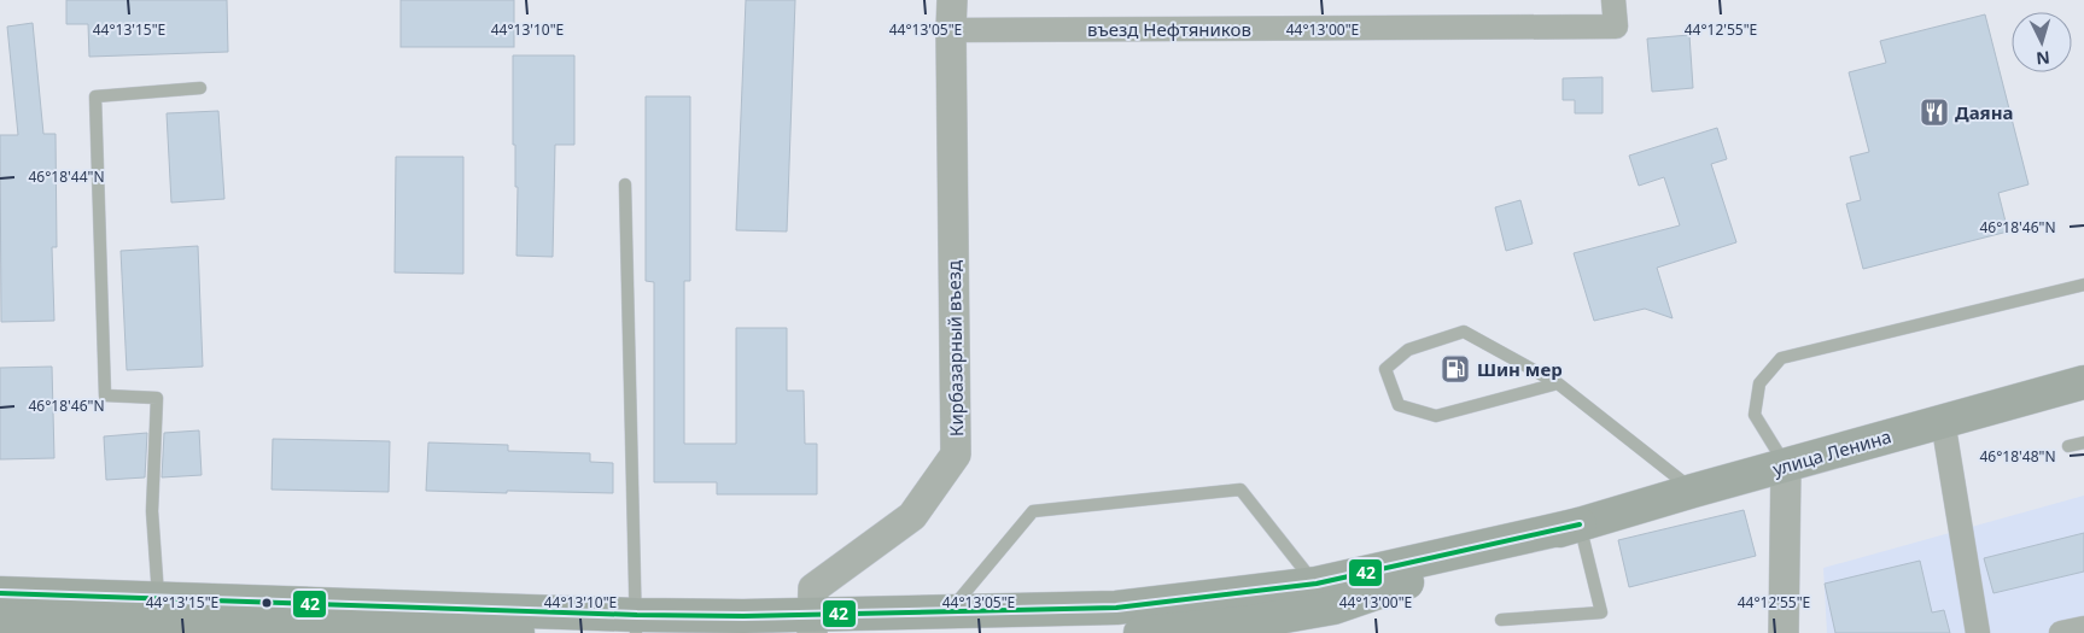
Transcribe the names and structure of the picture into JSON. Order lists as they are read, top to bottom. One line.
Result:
{"streets":{"main road":["улица Ленина"],"street":["въезд Нефтяников","Кирбазарный въезд"]},"crossings":[["въезд Нефтяников","Кирбазарный въезд"],["Кирбазарный въезд","улица Ленина"]],"places":{"restaurant":["Даяна"],"fuel station":["Шин мер"]},"lines":["transit line 42"],"north":"bottom","coordinates":["44°13'15\"E","44°13'10\"E","44°13'05\"E","44°13'00\"E","44°12'55\"E","46°18'44\"N","46°18'46\"N","46°18'48\"N"]}
